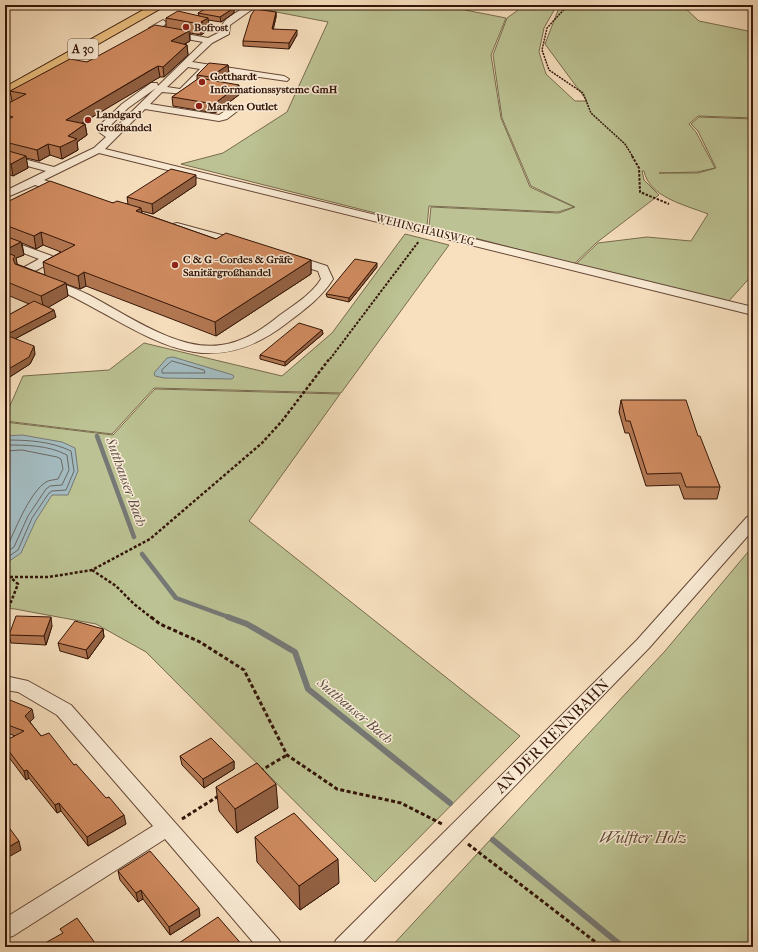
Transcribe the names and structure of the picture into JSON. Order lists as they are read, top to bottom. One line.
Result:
{"streets":{"highway":["A 30"],"street":["WEHINGHAUSWEG","AN DER RENNBAHN"]},"water":["Sutthauser Bach"],"parks":["Wulfter Holz"],"places":["Bofrost","Gotthardt Informationssysteme GmH","Marken Outlet","Landgard Großhandel","C & G - Cordes & Gräfe Sanitärgroßhandel"]}
